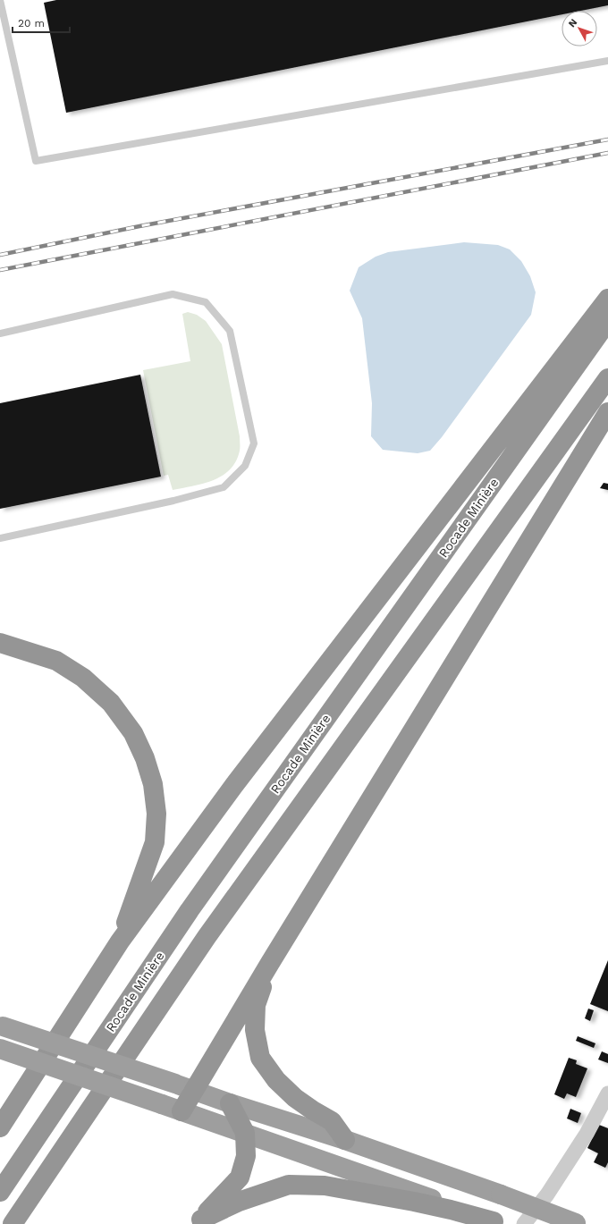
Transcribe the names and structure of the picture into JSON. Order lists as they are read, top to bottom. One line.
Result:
{"streets":{"highway":["Rocade Minière"]},"scale_bar":"20 m","north":"top left"}
